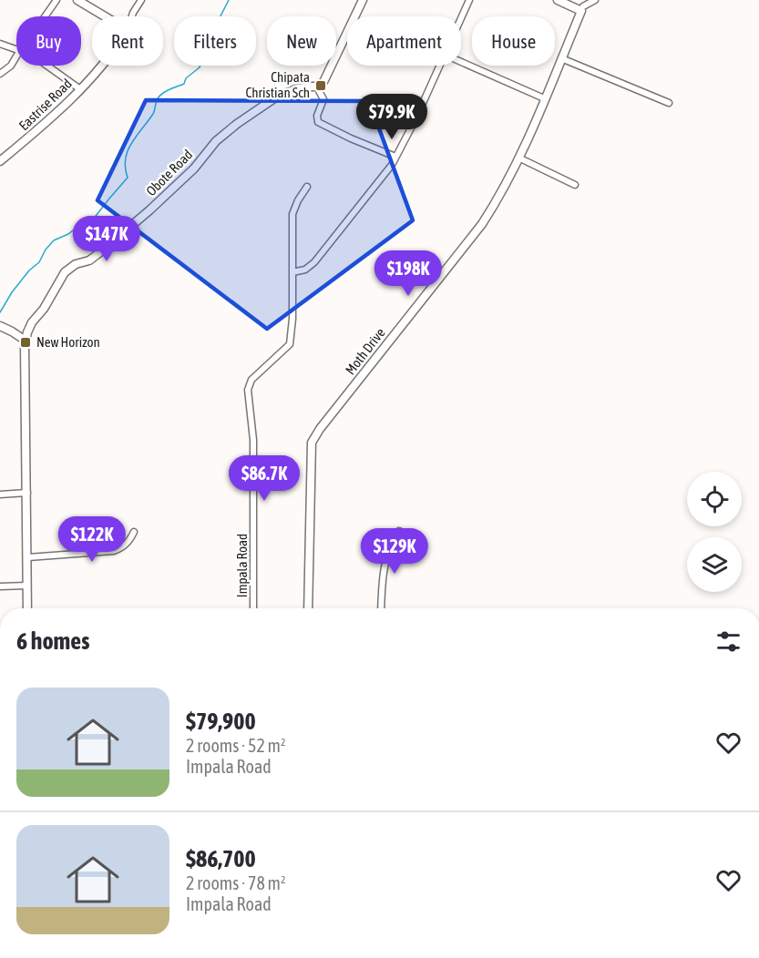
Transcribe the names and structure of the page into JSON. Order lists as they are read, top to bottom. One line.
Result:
{"streets":{"street":["Eastrise Road","Obote Road","Moth Drive","Impala Road"]},"places":{"transit":["Chipata Christian Sch","New Horizon"]},"page":{"chip":["Buy","Rent","Filters","New","Apartment","House"],"price":["$79.9K","$147K","$198K","$86.7K","$122K","$129K"],"heading":"6 homes","list":[{"name":"$79,900","note":"2 rooms · 52 m² · Impala Road"},{"name":"$86,700","note":"2 rooms · 78 m² · Impala Road"}]}}
